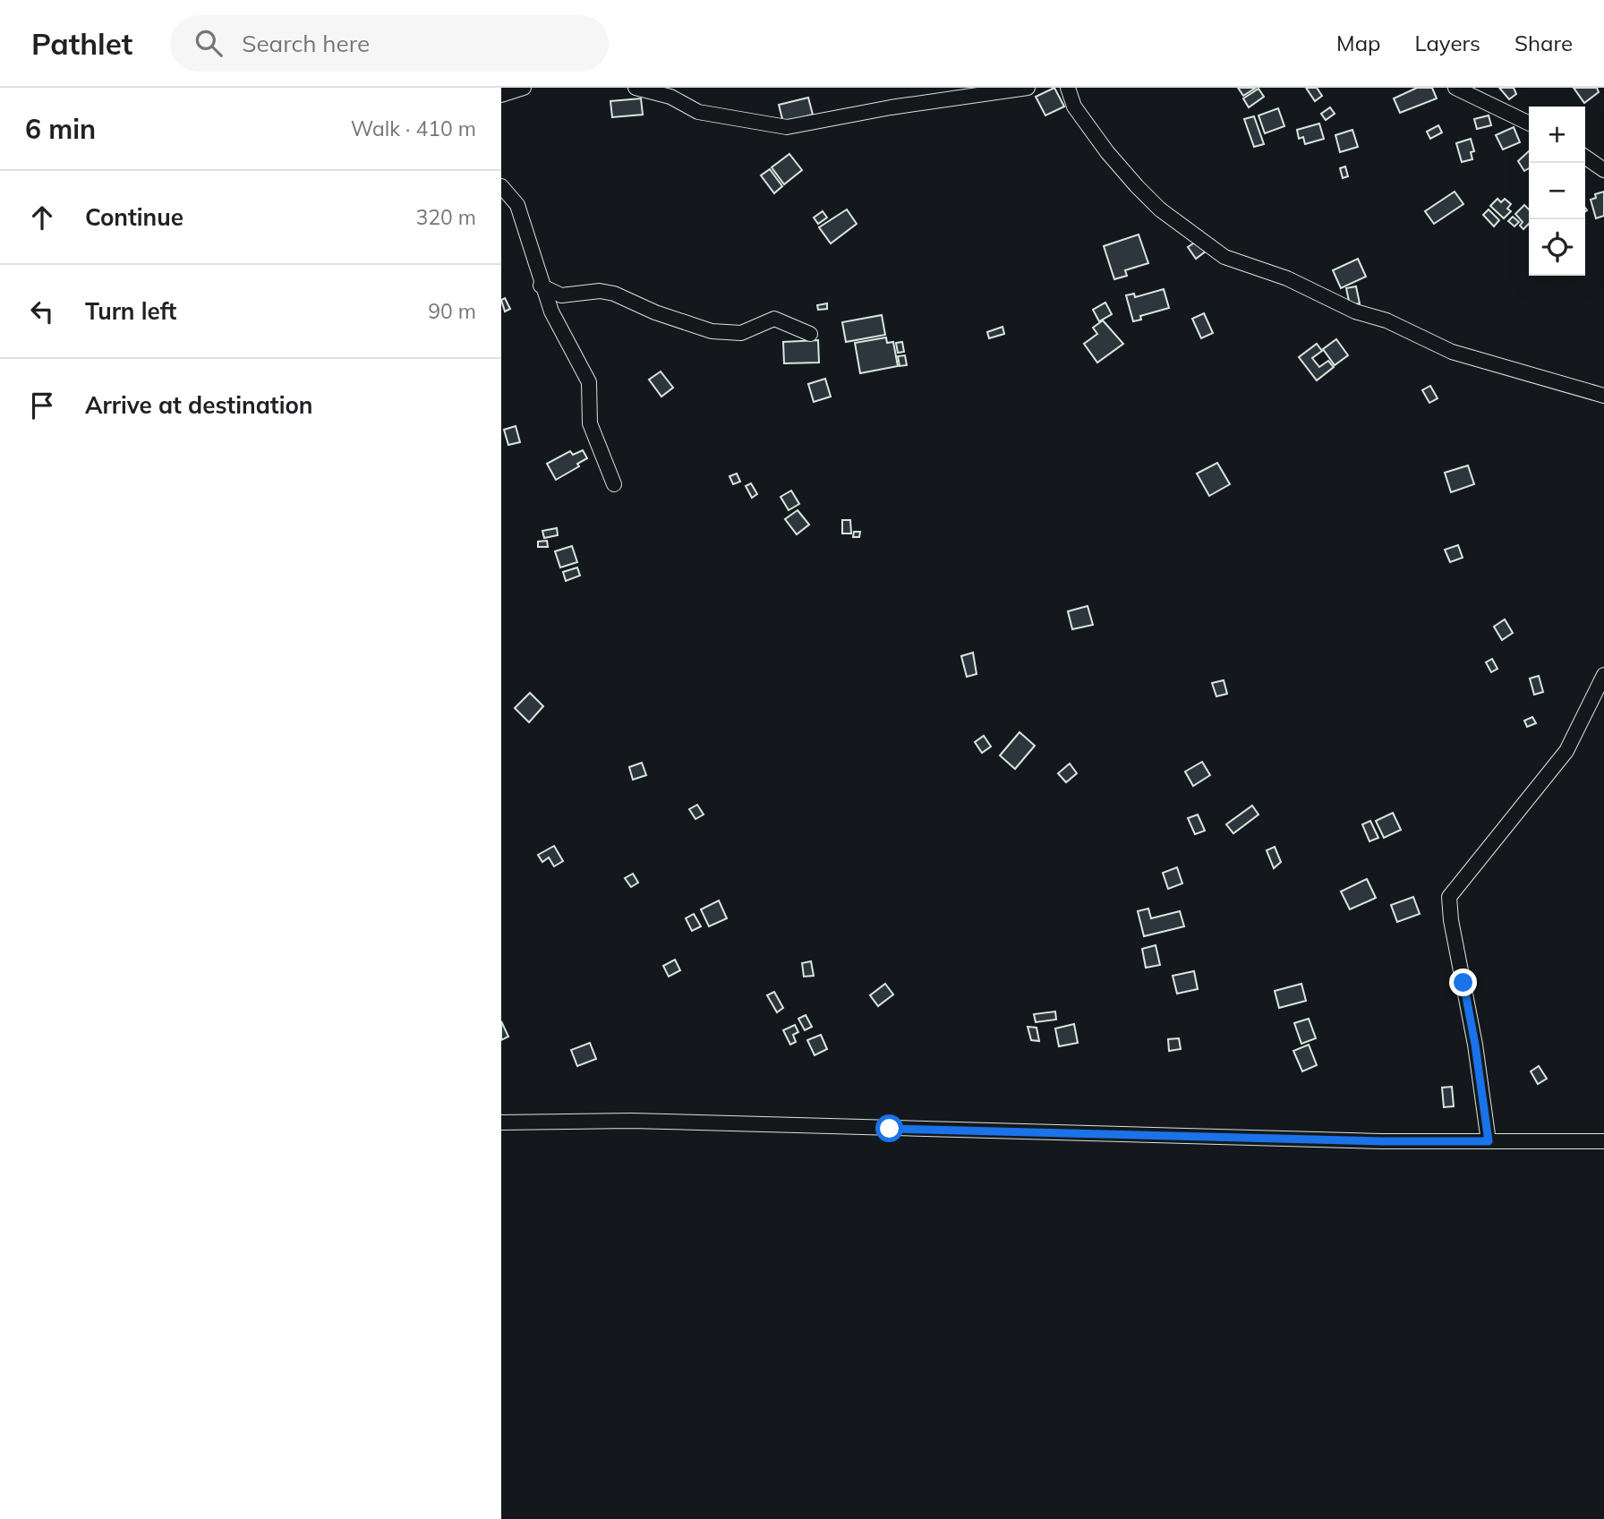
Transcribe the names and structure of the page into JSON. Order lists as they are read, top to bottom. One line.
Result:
{"page":{"header":"Pathlet","search":"Search here","nav":["Map","Layers","Share"],"heading":["6 min","Walk · 410 m"],"map_buttons":["+","−"],"list":[["Continue","320 m"],["Turn left","90 m"],"Arrive at destination"]}}
